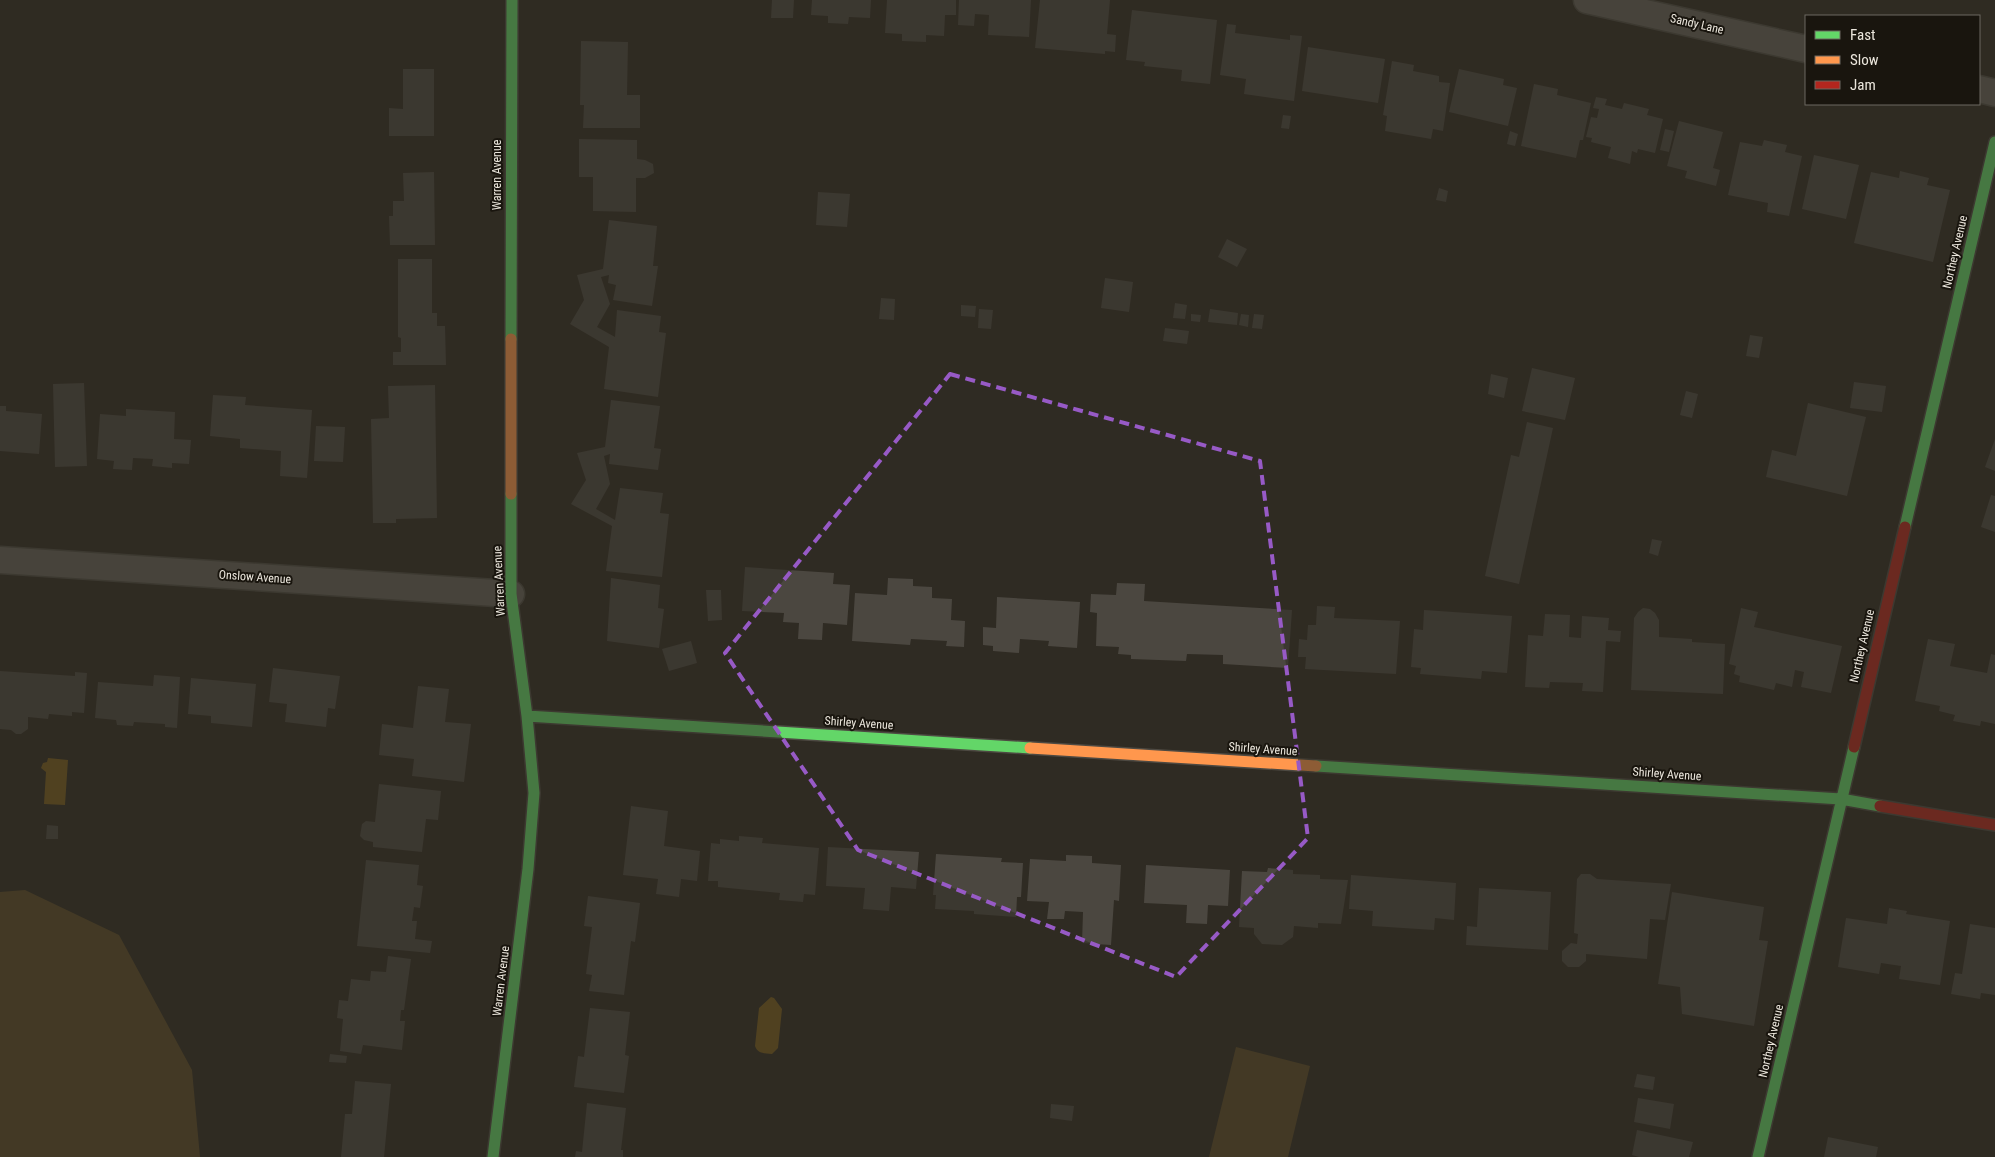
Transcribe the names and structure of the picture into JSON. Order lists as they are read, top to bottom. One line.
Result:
{"streets":{"street":["Sandy Lane","Warren Avenue","Northey Avenue","Onslow Avenue","Shirley Avenue"]},"crossings":[["Warren Avenue","Onslow Avenue"],["Warren Avenue","Shirley Avenue"],["Northey Avenue","Shirley Avenue"]],"legend":["Fast","Slow","Jam"]}
